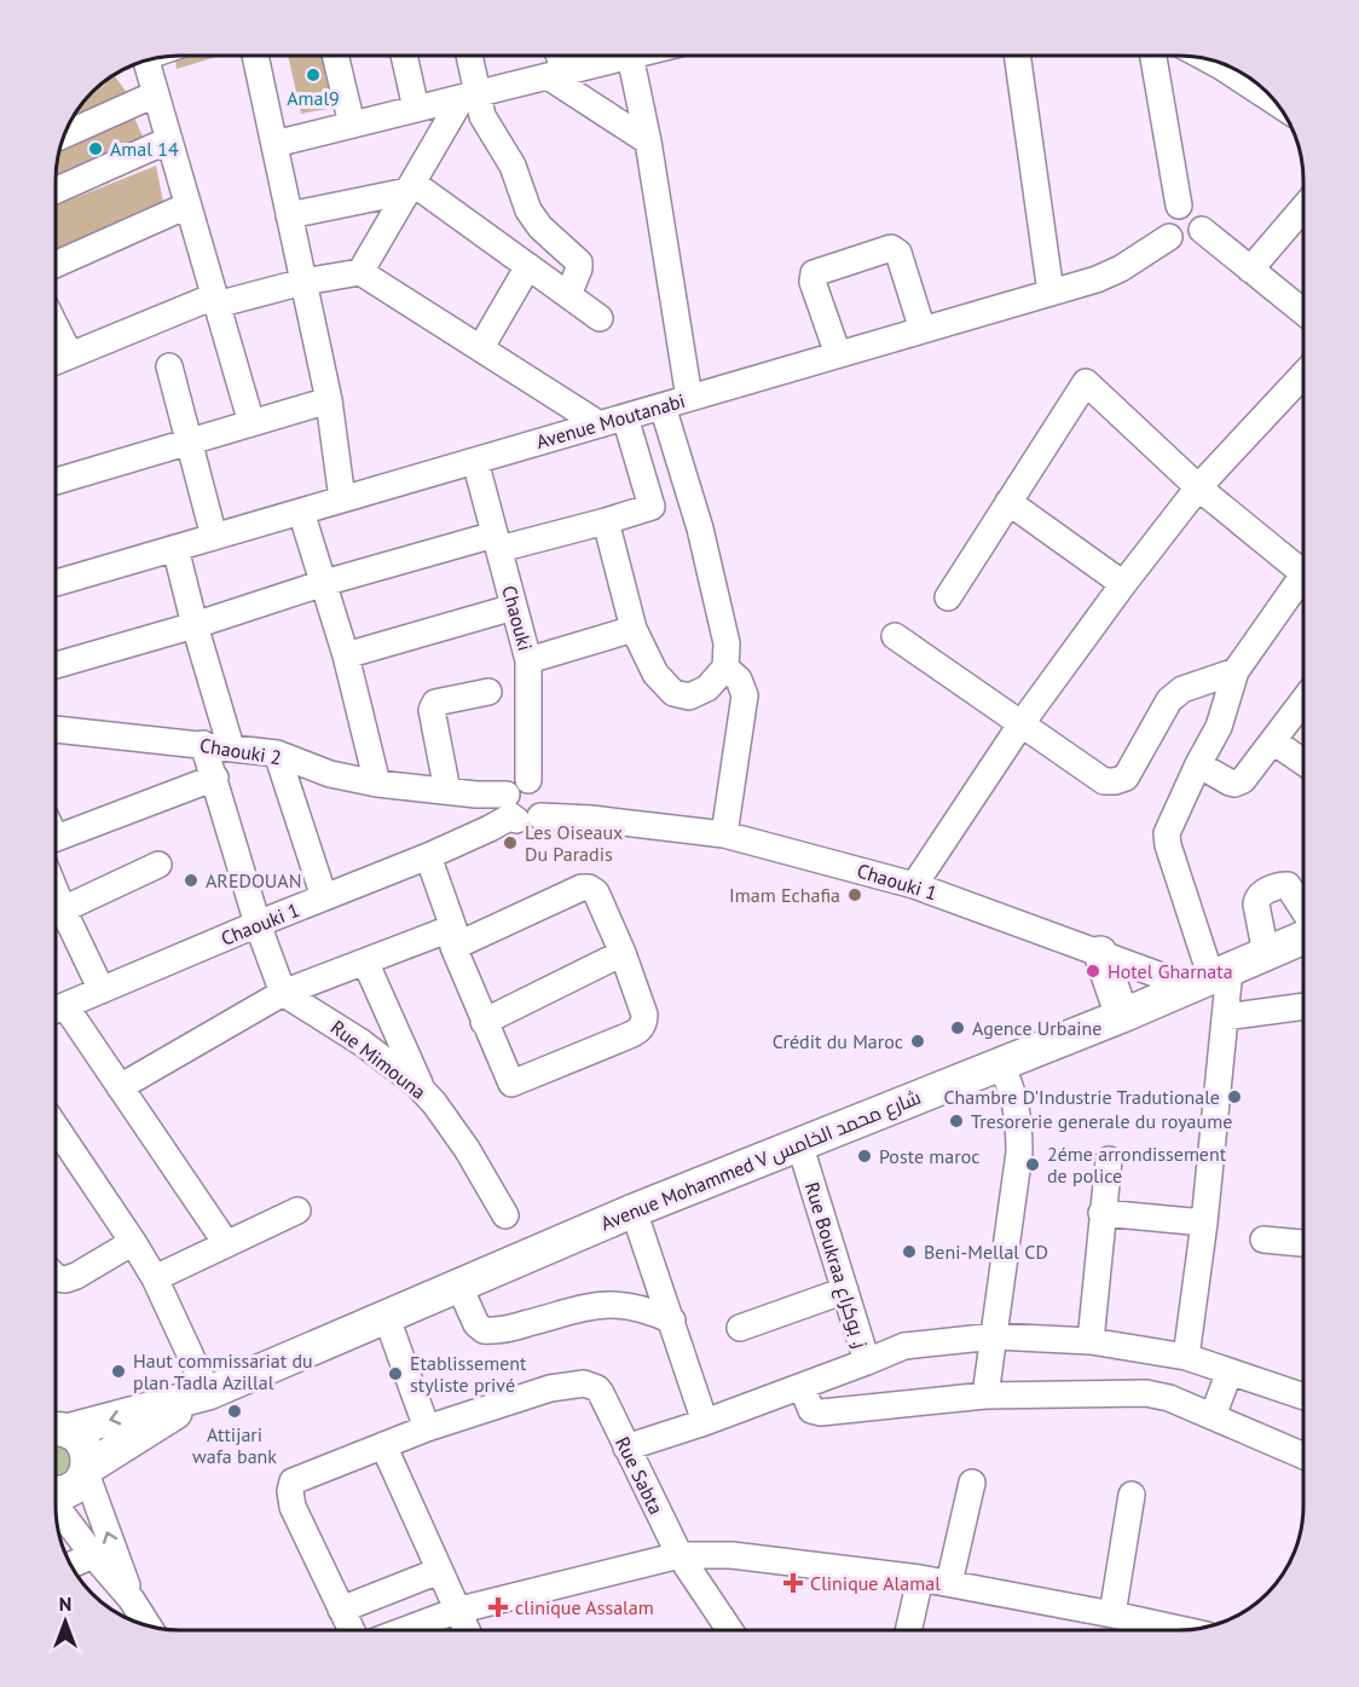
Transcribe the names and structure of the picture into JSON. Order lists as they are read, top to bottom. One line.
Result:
{"streets":{"main road":["Avenue Mohammed V شارع محمد الخامس"],"street":["Avenue Moutanabi","Chaouki","Chaouki 2","Chaouki 1","Rue Mimouna","Rue Boukraa ز. بوكراع","Rue Sabta"]},"crossings":[["Avenue Moutanabi","Chaouki"],["Chaouki","Chaouki 2"],["Chaouki","Chaouki 1"],["Chaouki 2","Chaouki 1"],["Chaouki 1","Avenue Mohammed V شارع محمد الخامس"],["Avenue Mohammed V شارع محمد الخامس","Rue Boukraa ز. بوكراع"]],"places":{"other":["Amal9","Amal 14","Les Oiseaux Du Paradis","AREDOUAN","Imam Echafia","Hotel Gharnata","Agence Urbaine","Crédit du Maroc","Chambre D'Industrie Tradutionale","Tresorerie generale du royaume","Poste maroc","2éme arrondissement de police","Beni-Mellal CD","Haut commissariat du plan Tadla Azillal","Etablissement styliste privé","Attijari wafa bank"],"health":["Clinique Alamal","clinique Assalam"]},"north":"top"}
